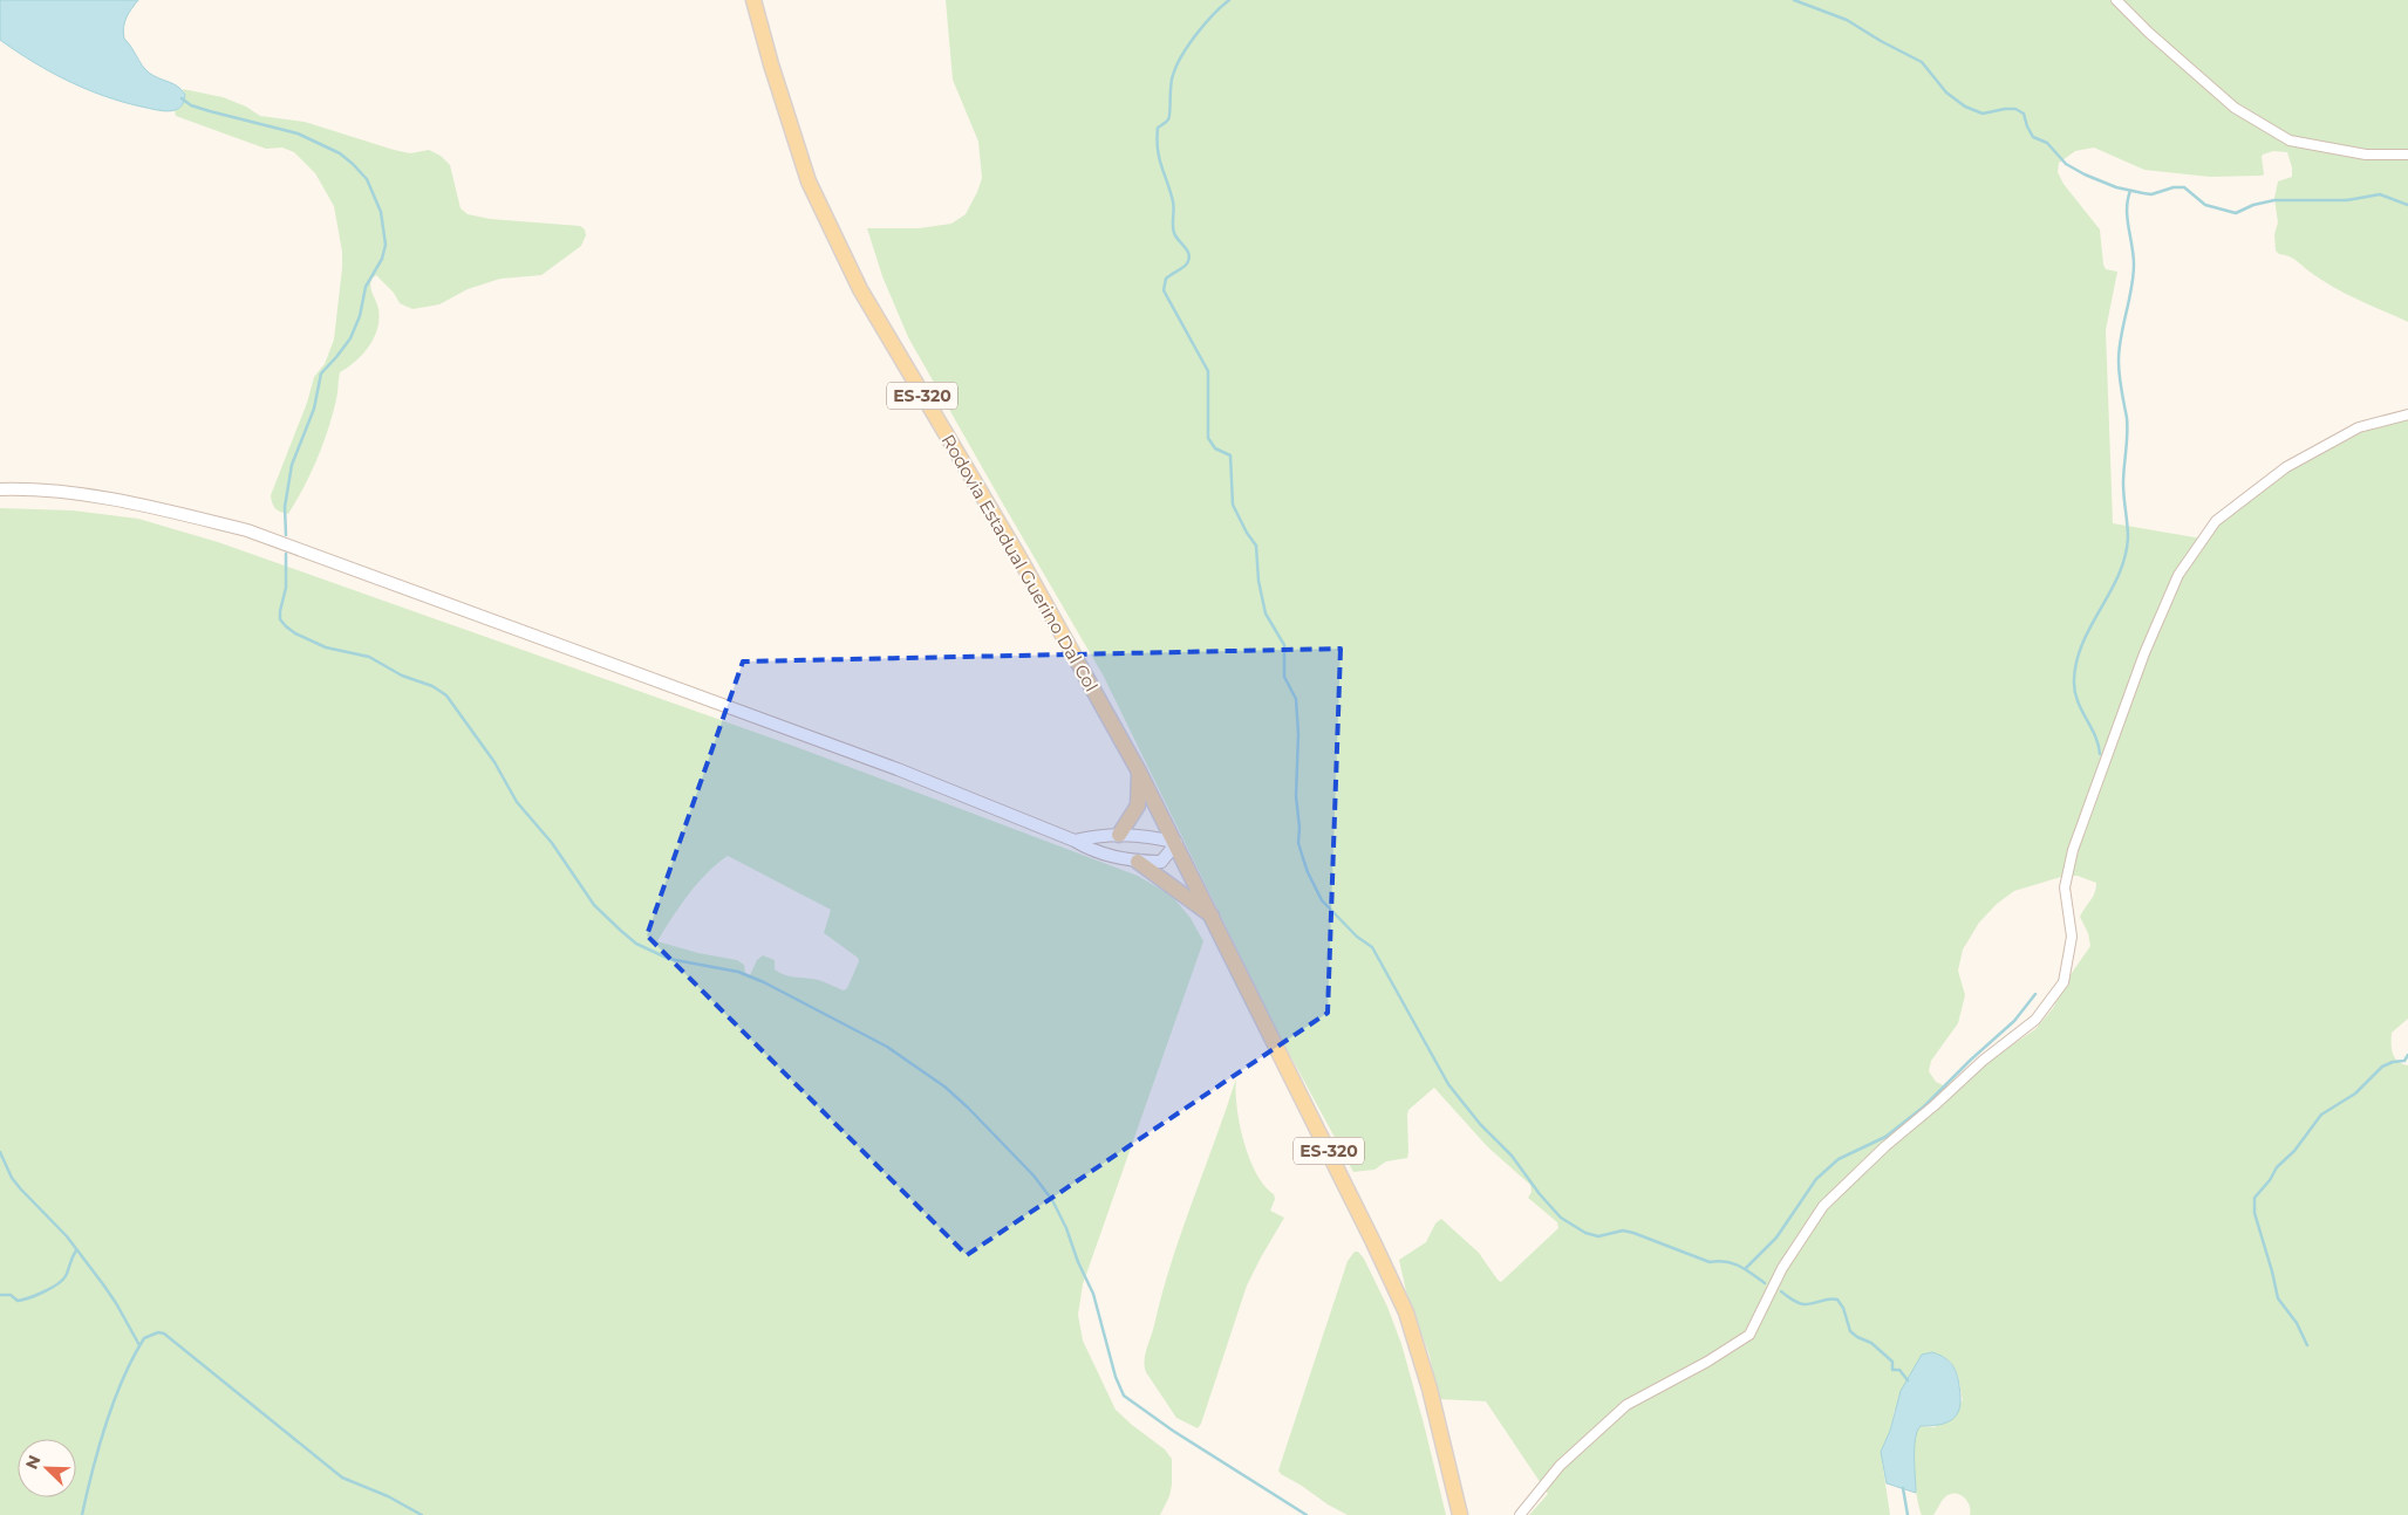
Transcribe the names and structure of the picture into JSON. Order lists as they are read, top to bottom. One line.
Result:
{"streets":{"main road":["ES-320","Rodovia Estadual Guerino Dal Col"]},"crossings":[["ES-320","Rodovia Estadual Guerino Dal Col"]],"north":"top left"}
